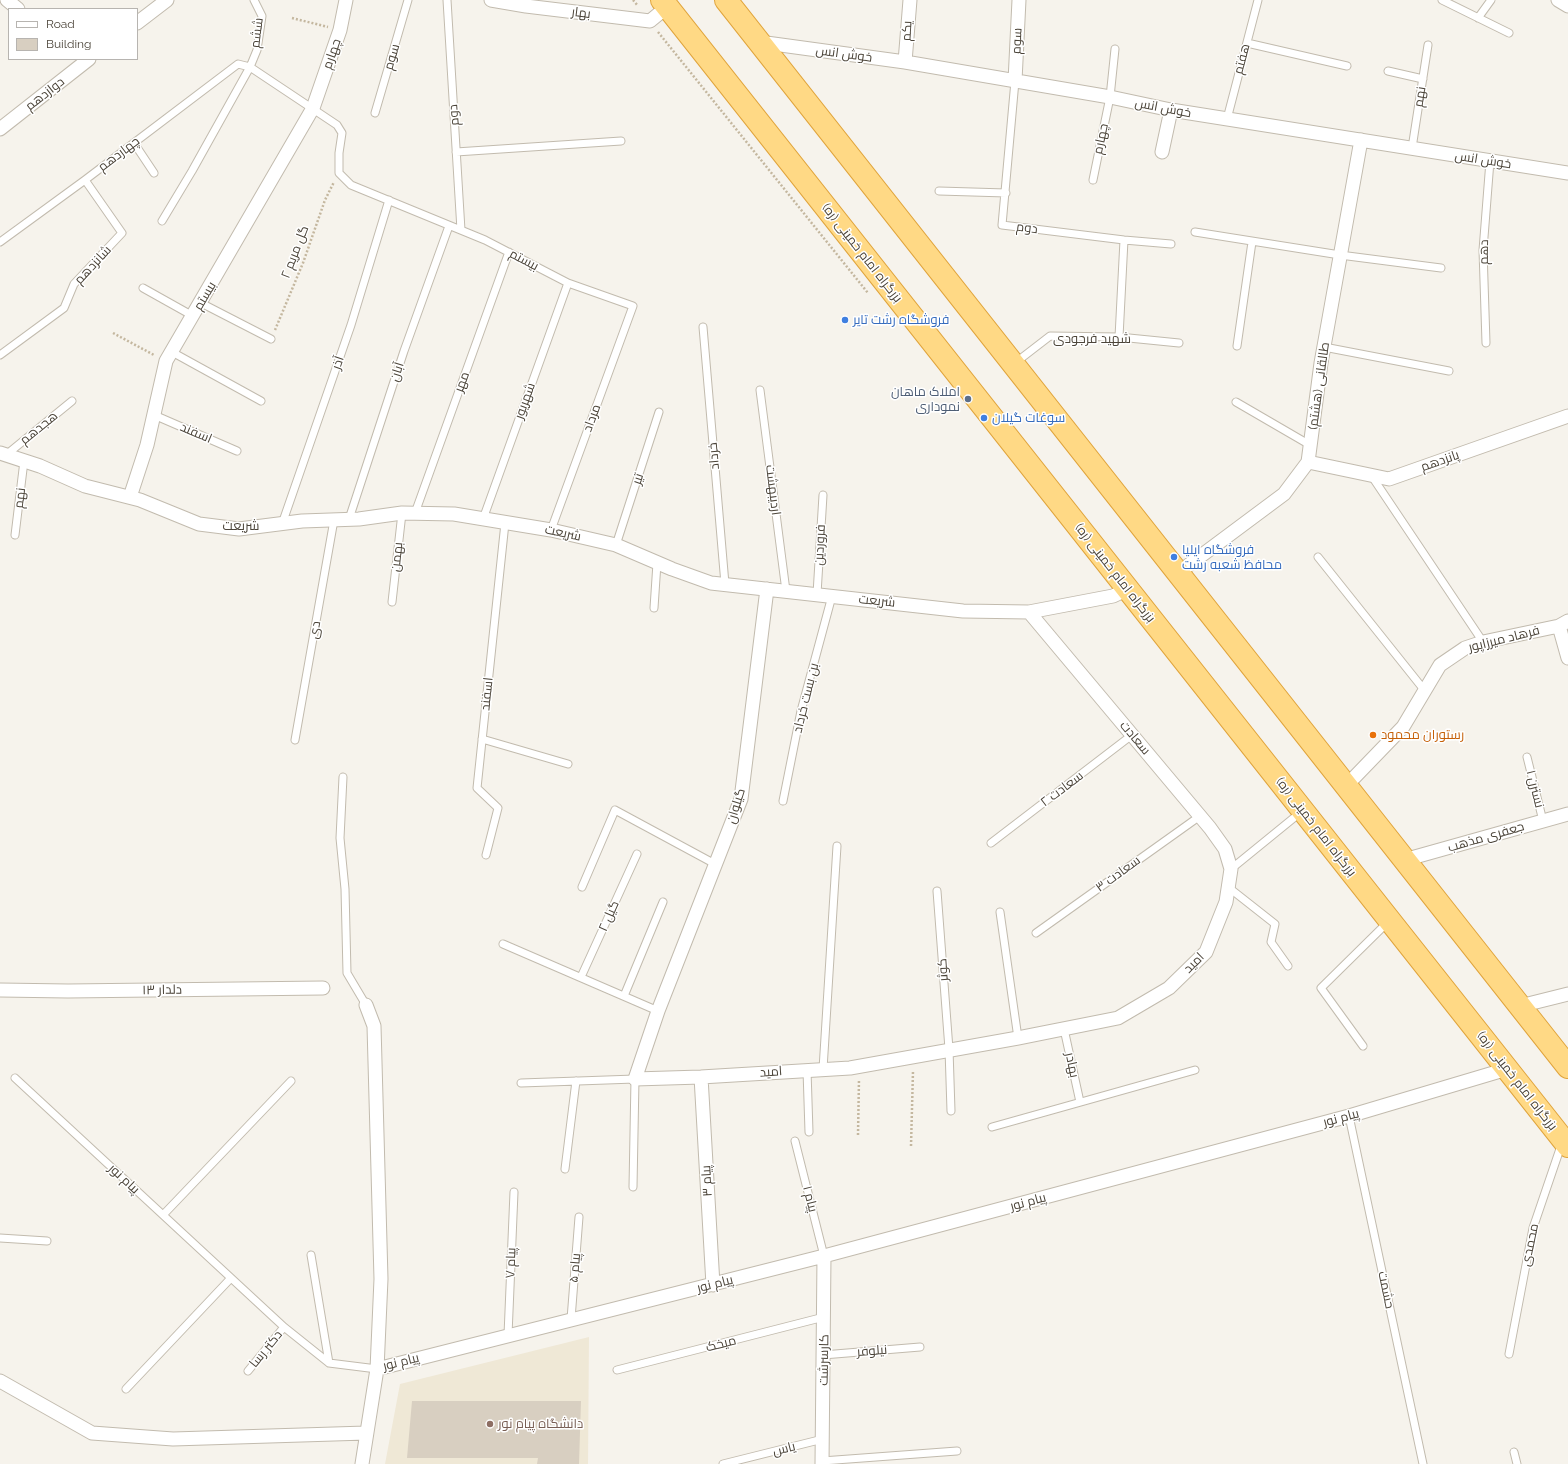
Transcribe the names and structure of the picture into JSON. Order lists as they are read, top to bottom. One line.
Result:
{"streets":{"highway":["بزرگراه امام خمینی (ره)"],"street":["بهار","یکم","سوم","چهارم","خوش انس","دوازدهم","بیستم","طالقانی (هشتم)","پانزدهم","شریعت","فرهاد میرزاپور","سعادت","گیلوان","جعفری مذهب","امید","دلدار ۱۳","پیام نور","پیام ۳","کارسرشت"],"lane":["ششم","هفتم","نهم","دوم","چهاردهم","دهم","شانزدهم","شهید فرجودی","آذر","آبان","مهر","شهریور","مرداد","هجدهم","اسفند","خرداد","تیر","اردیبهشت","فروردین","بهمن","دی","بن بست خرداد","سعادت ۲","نسترن ۱","سعادت ۳","گیل ۲","کوثر","بهادر","پیام ۱","محمدی","پیام ۷","پیام ۵","حشمت","میخک","دکتر رسا","نیلوفر","یاس"],"path":["گل مریم ۲"]},"crossings":[["بهار","بزرگراه امام خمینی (ره)"],["یکم","خوش انس"],["ششم","چهاردهم"],["سوم","خوش انس"],["سوم","دوم"],["چهارم","خوش انس"],["چهارم","بیستم"],["خوش انس","هفتم"],["خوش انس","نهم"],["خوش انس","دوم"],["خوش انس","دهم"],["خوش انس","طالقانی (هشتم)"],["نهم","شریعت"],["دوم","بیستم"],["چهاردهم","شانزدهم"],["گل مریم ۲","بیستم"],["بزرگراه امام خمینی (ره)","شریعت"],["بزرگراه امام خمینی (ره)","پیام نور"],["بزرگراه امام خمینی (ره)","محمدی"],["بیستم","آذر"],["بیستم","آبان"],["بیستم","مهر"],["بیستم","شهریور"],["بیستم","مرداد"],["بیستم","اسفند"],["بیستم","شریعت"],["آذر","شریعت"],["آبان","شریعت"],["مهر","شریعت"],["مهر","بهمن"],["طالقانی (هشتم)","پانزدهم"],["شهریور","شریعت"],["مرداد","شریعت"],["هجدهم","شریعت"],["اسفند","شریعت"],["خرداد","شریعت"],["تیر","شریعت"],["اردیبهشت","شریعت"],["شریعت","فروردین"],["شریعت","بهمن"],["شریعت","دی"],["شریعت","بن بست خرداد"],["شریعت","سعادت"],["شریعت","گیلوان"],["سعادت","سعادت ۲"],["سعادت","سعادت ۳"],["سعادت","امید"],["نسترن ۱","جعفری مذهب"],["گیلوان","امید"],["امید","کوثر"],["امید","بهادر"],["امید","پیام ۳"],["پیام نور","پیام ۳"],["پیام نور","پیام ۱"],["پیام نور","پیام ۷"],["پیام نور","پیام ۵"],["پیام نور","حشمت"],["پیام نور","دکتر رسا"],["پیام نور","کارسرشت"],["پیام ۱","کارسرشت"],["میخک","کارسرشت"],["نیلوفر","کارسرشت"],["کارسرشت","یاس"]],"places":["فروشگاه رشت تاير","املاک ماهان نموداری","سوغات گیلان","فروشگاه ایلیا محافظ شعبه رشت","رستوران محمود","دانشگاه پیام نور"],"legend":["Road","Building"]}
